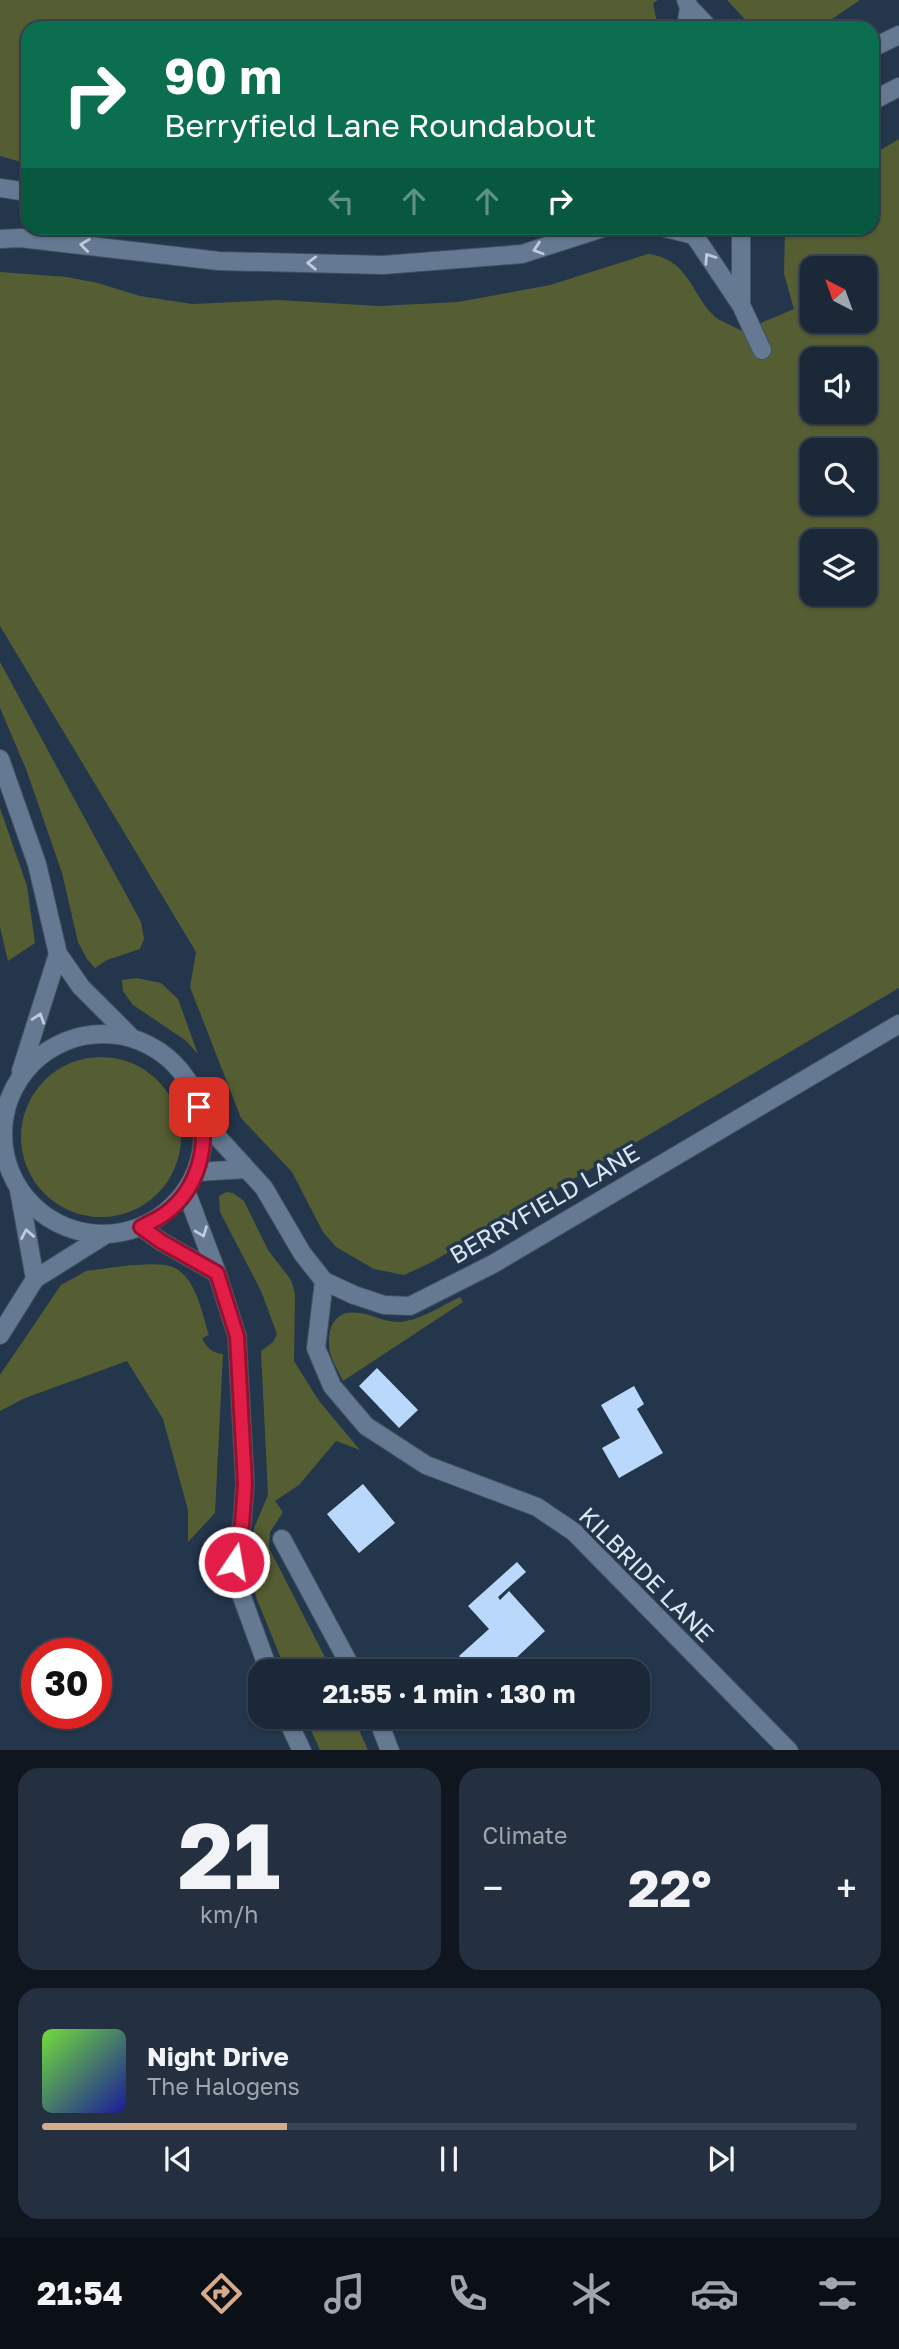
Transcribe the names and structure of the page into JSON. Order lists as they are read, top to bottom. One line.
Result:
{"streets":{"street":["BERRYFIELD LANE","KILBRIDE LANE"]},"crossings":[["BERRYFIELD LANE","KILBRIDE LANE"]],"north":"top left","page":{"turn":["90 m","Berryfield Lane Roundabout"],"limit":"30","trip":"21:55 · 1 min · 130 m","tile":[["21","km/h"],"Climate"],"heat":["−","22°","+"],"song":["Night Drive","The Halogens"],"tabs":"21:54"}}
